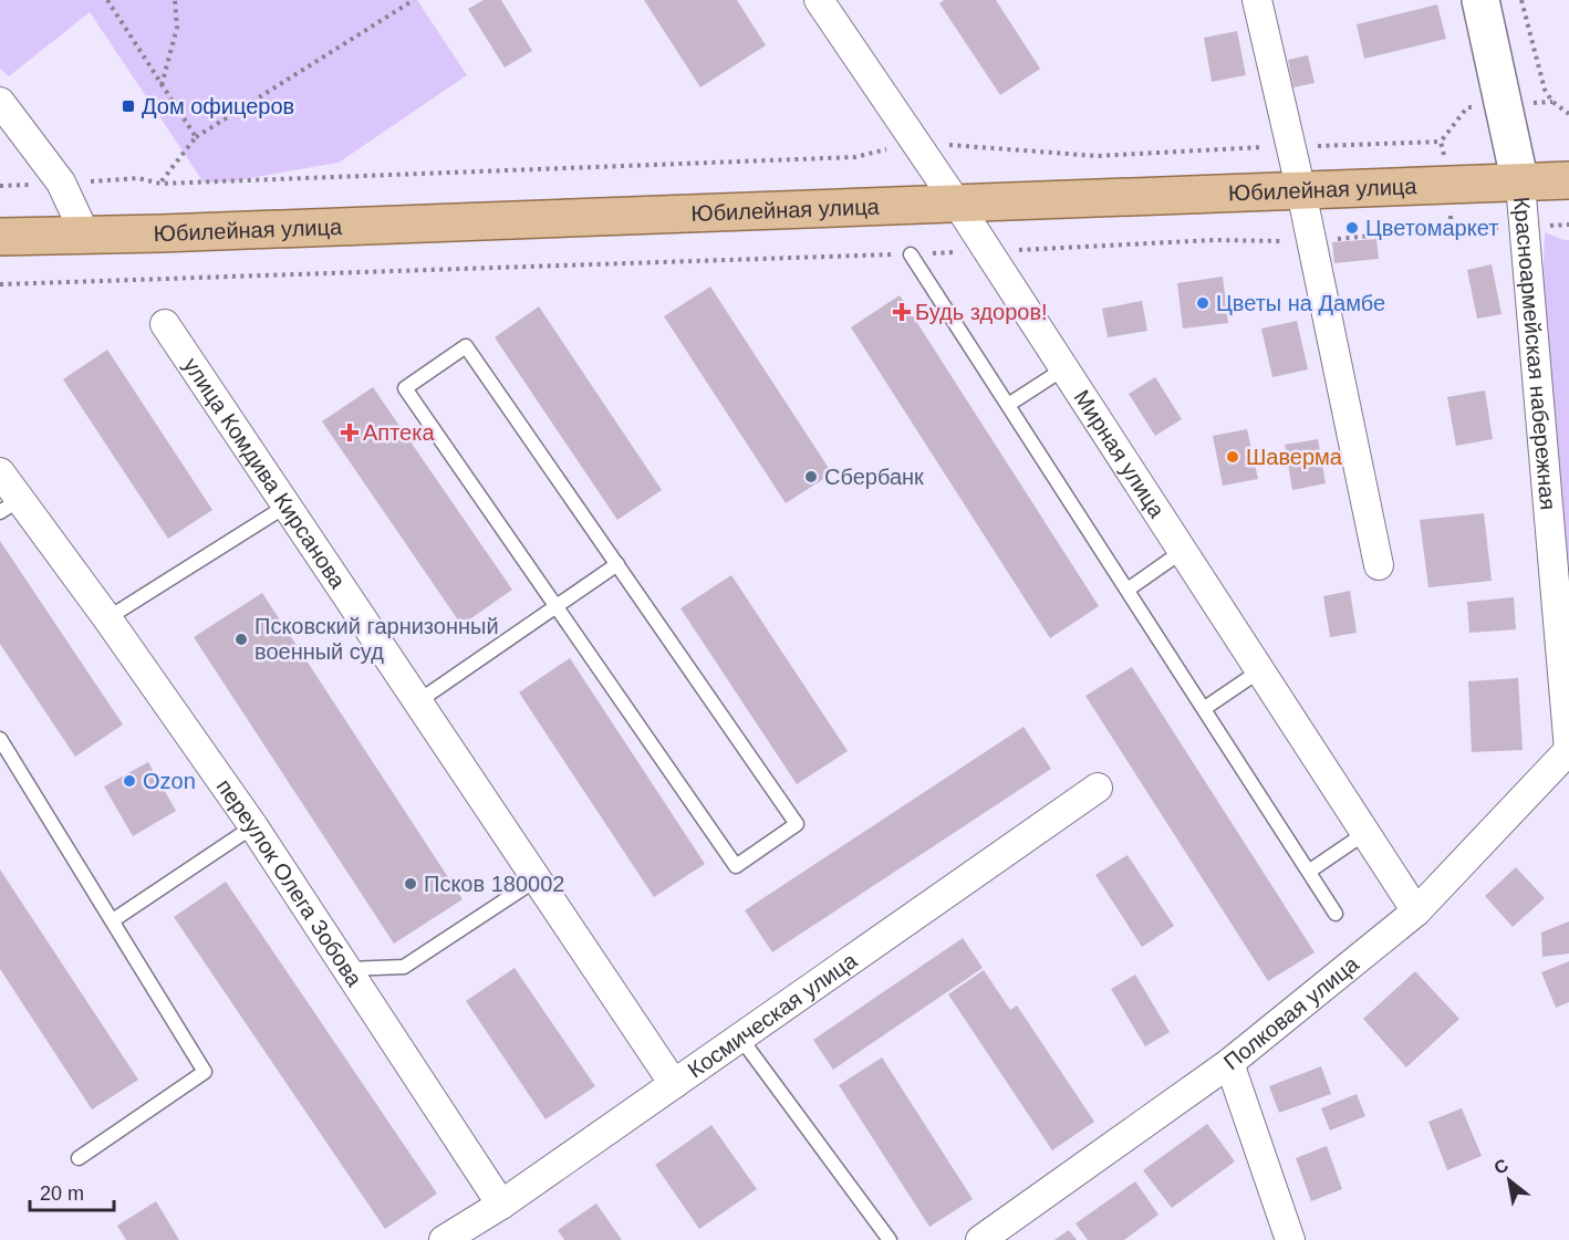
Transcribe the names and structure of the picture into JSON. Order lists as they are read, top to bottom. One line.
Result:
{"streets":{"main road":["Юбилейная улица","Красноармейская набережная"],"street":["Мирная улица","улица Комдива Кирсанова","переулок Олега Зобова","Полковая улица","Космическая улица"]},"crossings":[["Юбилейная улица","Красноармейская набережная"],["Юбилейная улица","Мирная улица"],["Красноармейская набережная","Полковая улица"],["Мирная улица","Полковая улица"],["улица Комдива Кирсанова","Космическая улица"],["переулок Олега Зобова","Космическая улица"]],"places":{"transit":["Дом офицеров"],"other":["Цветомаркет","Цветы на Дамбе","Шаверма","Сбербанк","Псковский гарнизонный военный суд","Ozon","Псков 180002"],"health":["Будь здоров!","Аптека"]},"scale_bar":"20 m","north":"top left"}
